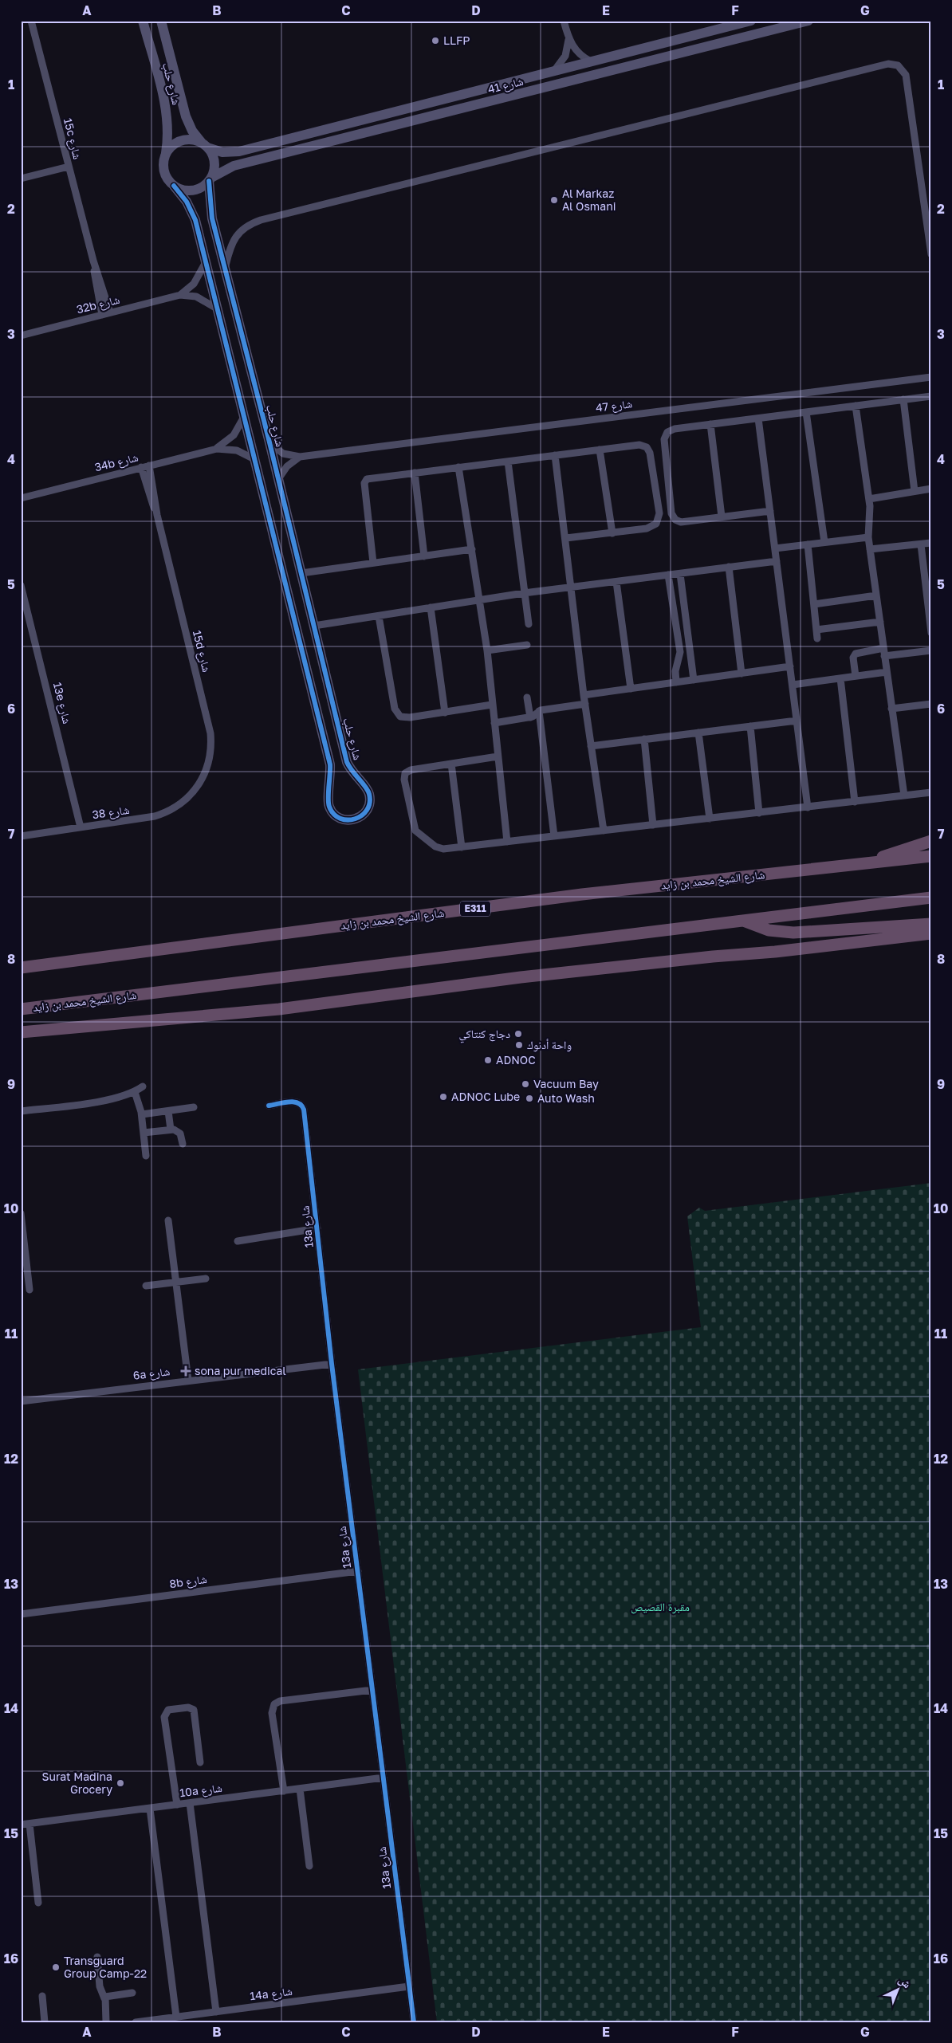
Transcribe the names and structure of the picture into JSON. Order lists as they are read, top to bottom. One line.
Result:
{"streets":{"highway":["شارع الشيخ محمد بن زايد","E311"],"street":["شارع حلب","شارع 41","15c شارع","32b شارع","شارع 47","34b شارع","15d شارع","13e شارع","شارع 38","13a شارع","6a شارع","8b شارع","10a شارع","14a شارع"]},"crossings":[["شارع حلب","شارع 41"],["شارع حلب","32b شارع"],["شارع حلب","شارع 47"],["شارع حلب","34b شارع"],["15c شارع","32b شارع"],["34b شارع","15d شارع"],["15d شارع","شارع 38"],["13e شارع","شارع 38"],["13a شارع","6a شارع"],["13a شارع","8b شارع"],["13a شارع","10a شارع"],["13a شارع","14a شارع"]],"parks":["مقبرة القصيص"],"places":{"other":["LLFP","Al Markaz Al Osmani","دجاج كنتاكي","واحة أدنوك","ADNOC","Vacuum Bay","ADNOC Lube","Auto Wash","Surat Madina Grocery","Transguard Group Camp-22"],"health":["sona pur medical"]},"north":"top right","grid":{"columns":["A","B","C","D","E","F","G"],"rows":["1","2","3","4","5","6","7","8","9","10","11","12","13","14","15","16"]}}
